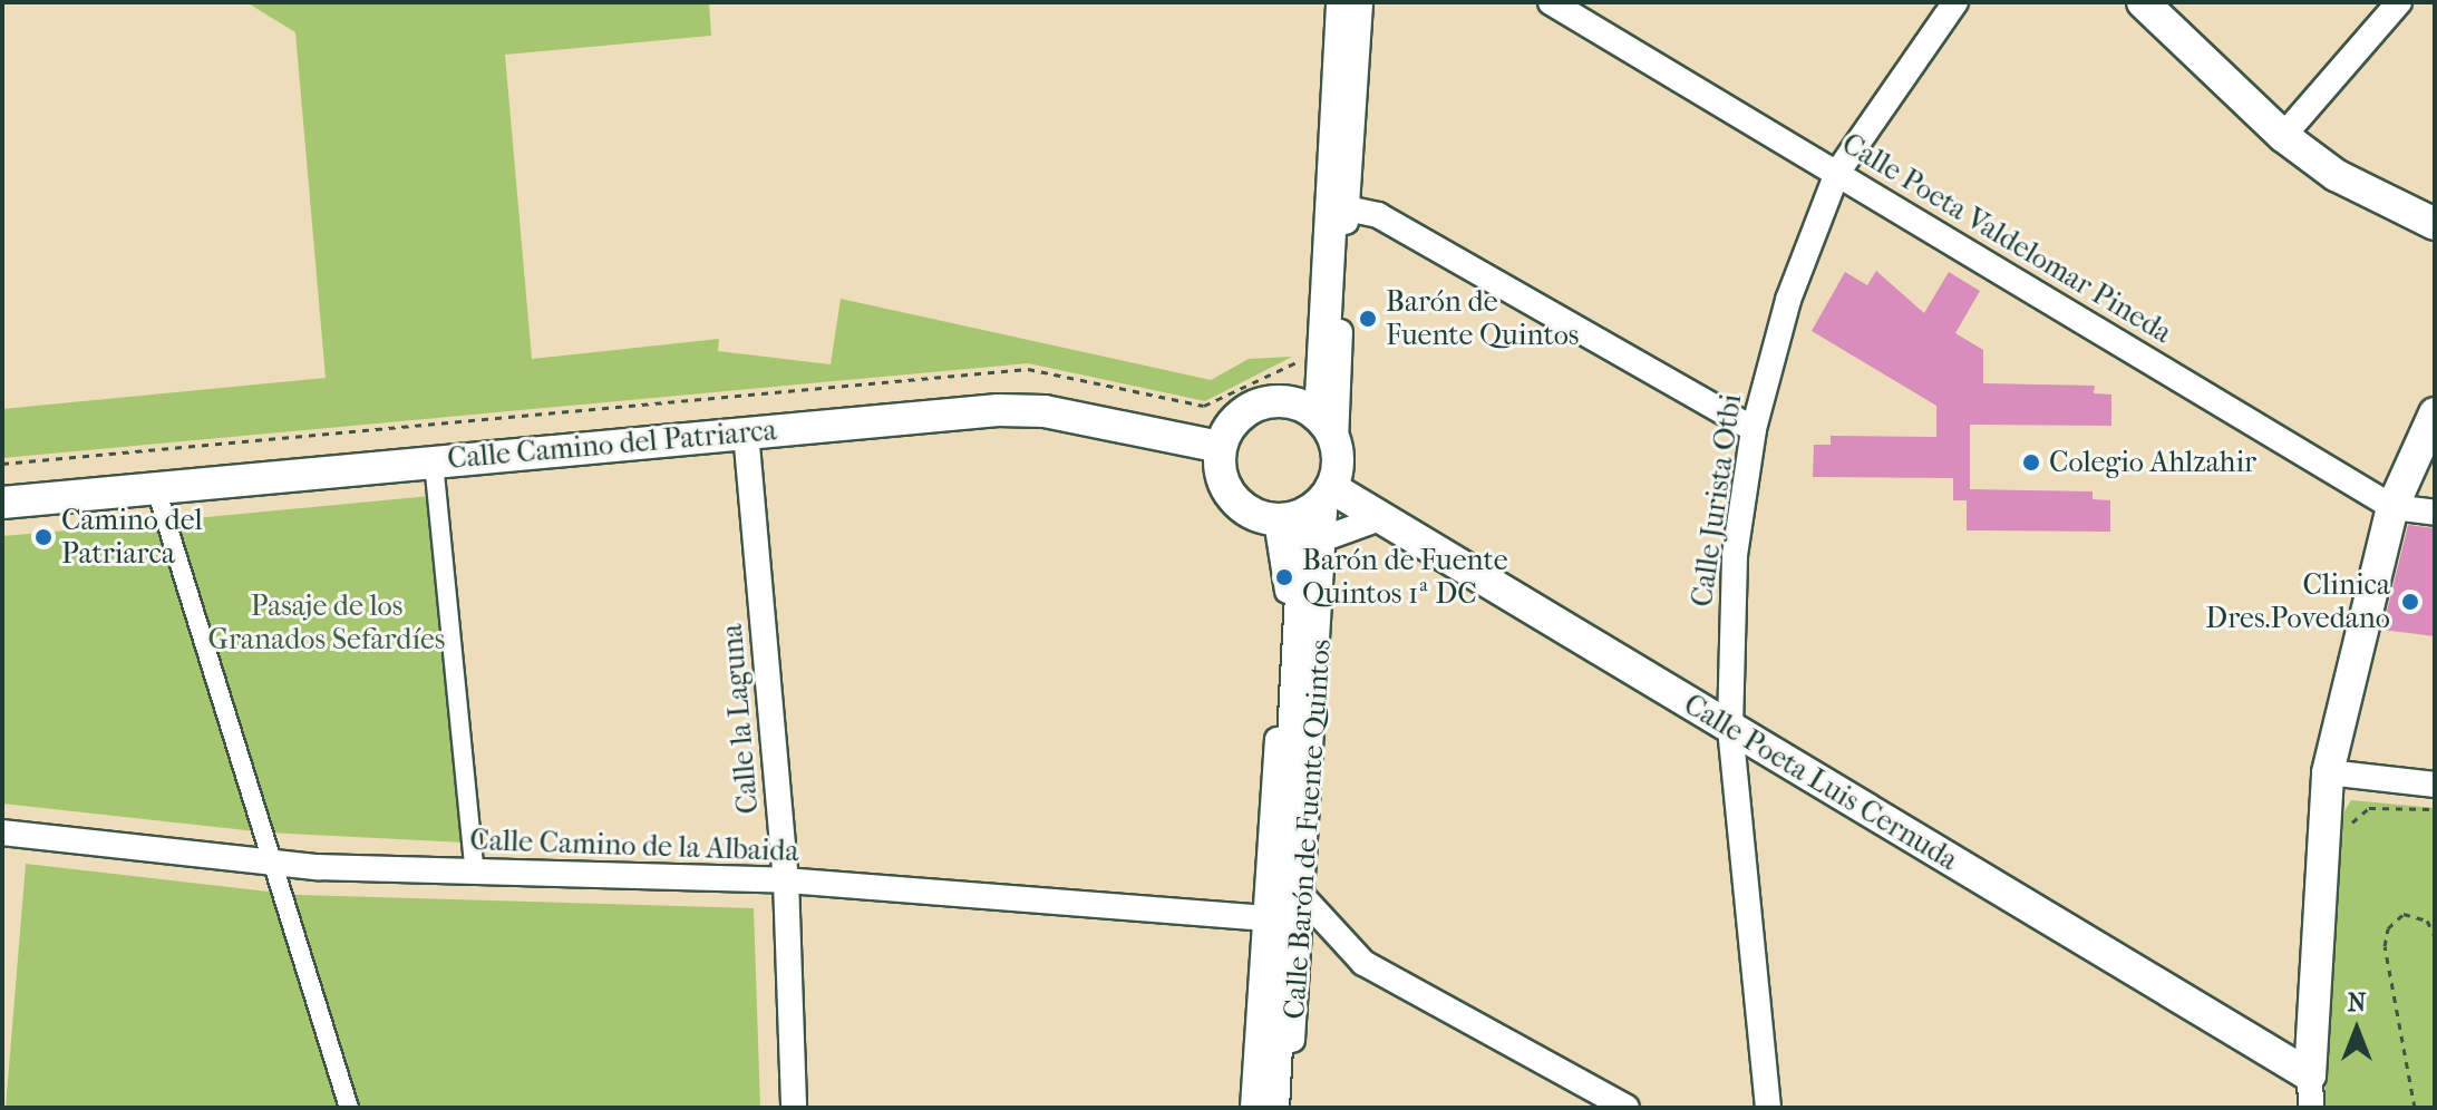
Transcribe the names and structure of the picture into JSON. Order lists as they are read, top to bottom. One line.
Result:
{"streets":{"street":["Calle Poeta Valdelomar Pineda","Calle Camino del Patriarca","Calle Jurista Otbi","Calle la Laguna","Calle Poeta Luis Cernuda","Calle Barón de Fuente Quintos","Calle Camino de la Albaida"]},"crossings":[["Calle Poeta Valdelomar Pineda","Calle Jurista Otbi"],["Calle Camino del Patriarca","Calle la Laguna"],["Calle Camino del Patriarca","Calle Poeta Luis Cernuda"],["Calle Camino del Patriarca","Calle Barón de Fuente Quintos"],["Calle Jurista Otbi","Calle Poeta Luis Cernuda"],["Calle la Laguna","Calle Camino de la Albaida"],["Calle Poeta Luis Cernuda","Calle Barón de Fuente Quintos"],["Calle Barón de Fuente Quintos","Calle Camino de la Albaida"]],"parks":["Pasaje de los Granados Sefardíes"],"places":["Barón de Fuente Quintos","Colegio Ahlzahir","Camino del Patriarca","Barón de Fuente Quintos 1ª DC","Clinica Dres.Povedano"],"north":"top"}
